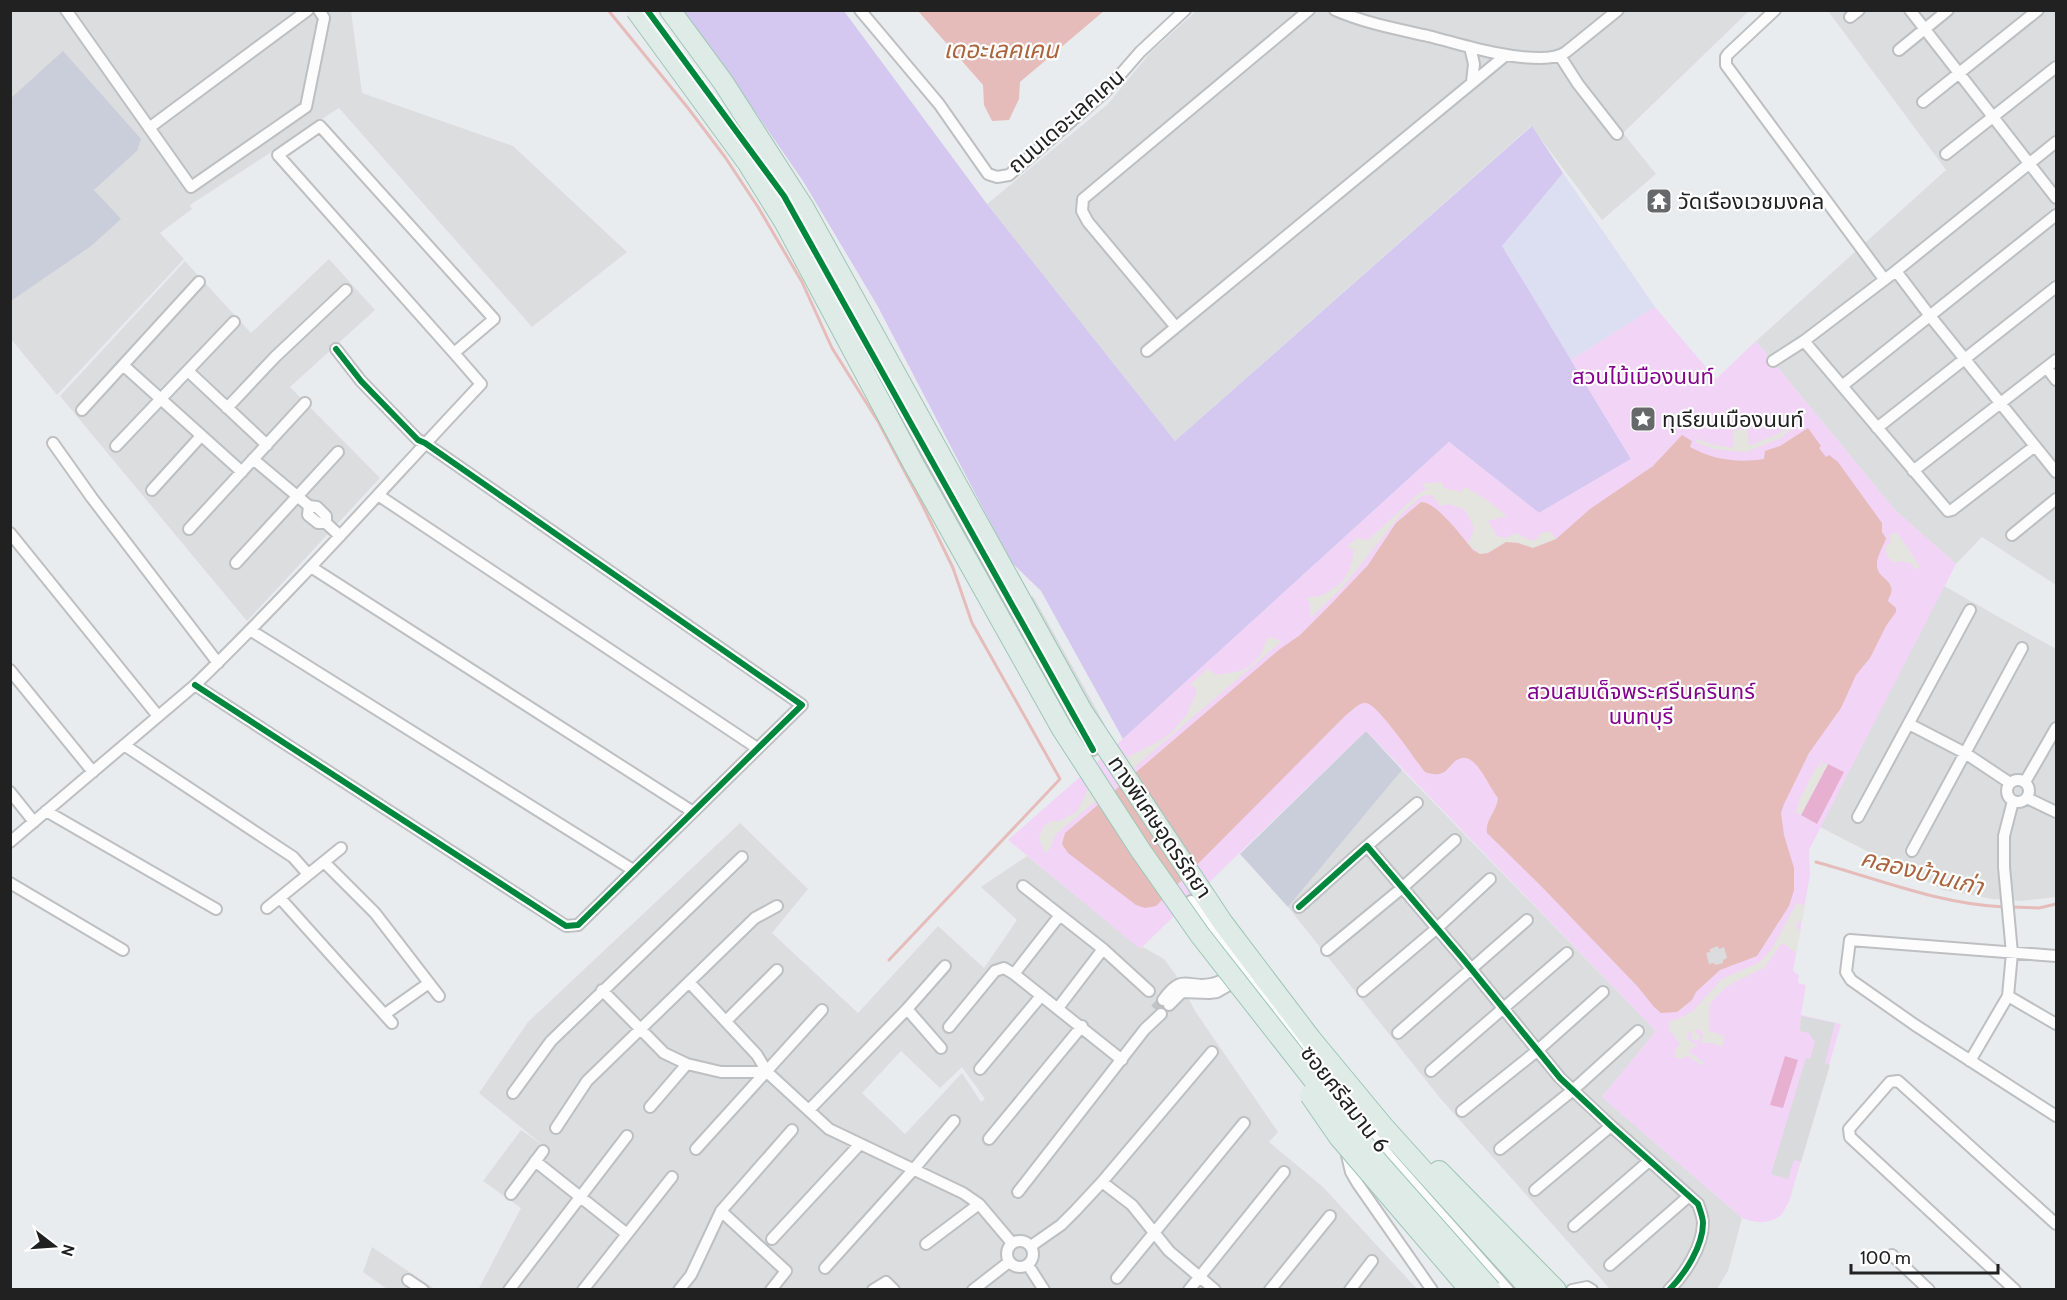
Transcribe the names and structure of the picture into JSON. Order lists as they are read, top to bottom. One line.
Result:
{"streets":{"highway":["ทางพิเศษอุดรรัถยา"],"street":["ถนนเดอะเลคเคน","ซอยศรีสมาน 6"]},"crossings":[["ทางพิเศษอุดรรัถยา","ซอยศรีสมาน 6"]],"water":["เดอะเลคเคน","คลองบ้านเก่า"],"parks":["สวนไม้เมืองนนท์","สวนสมเด็จพระศรีนครินทร์ นนทบุรี"],"places":{"temple":["วัดเรืองเวชมงคล"],"place":["ทุเรียนเมืองนนท์"]},"scale_bar":"100 m","north":"right"}
